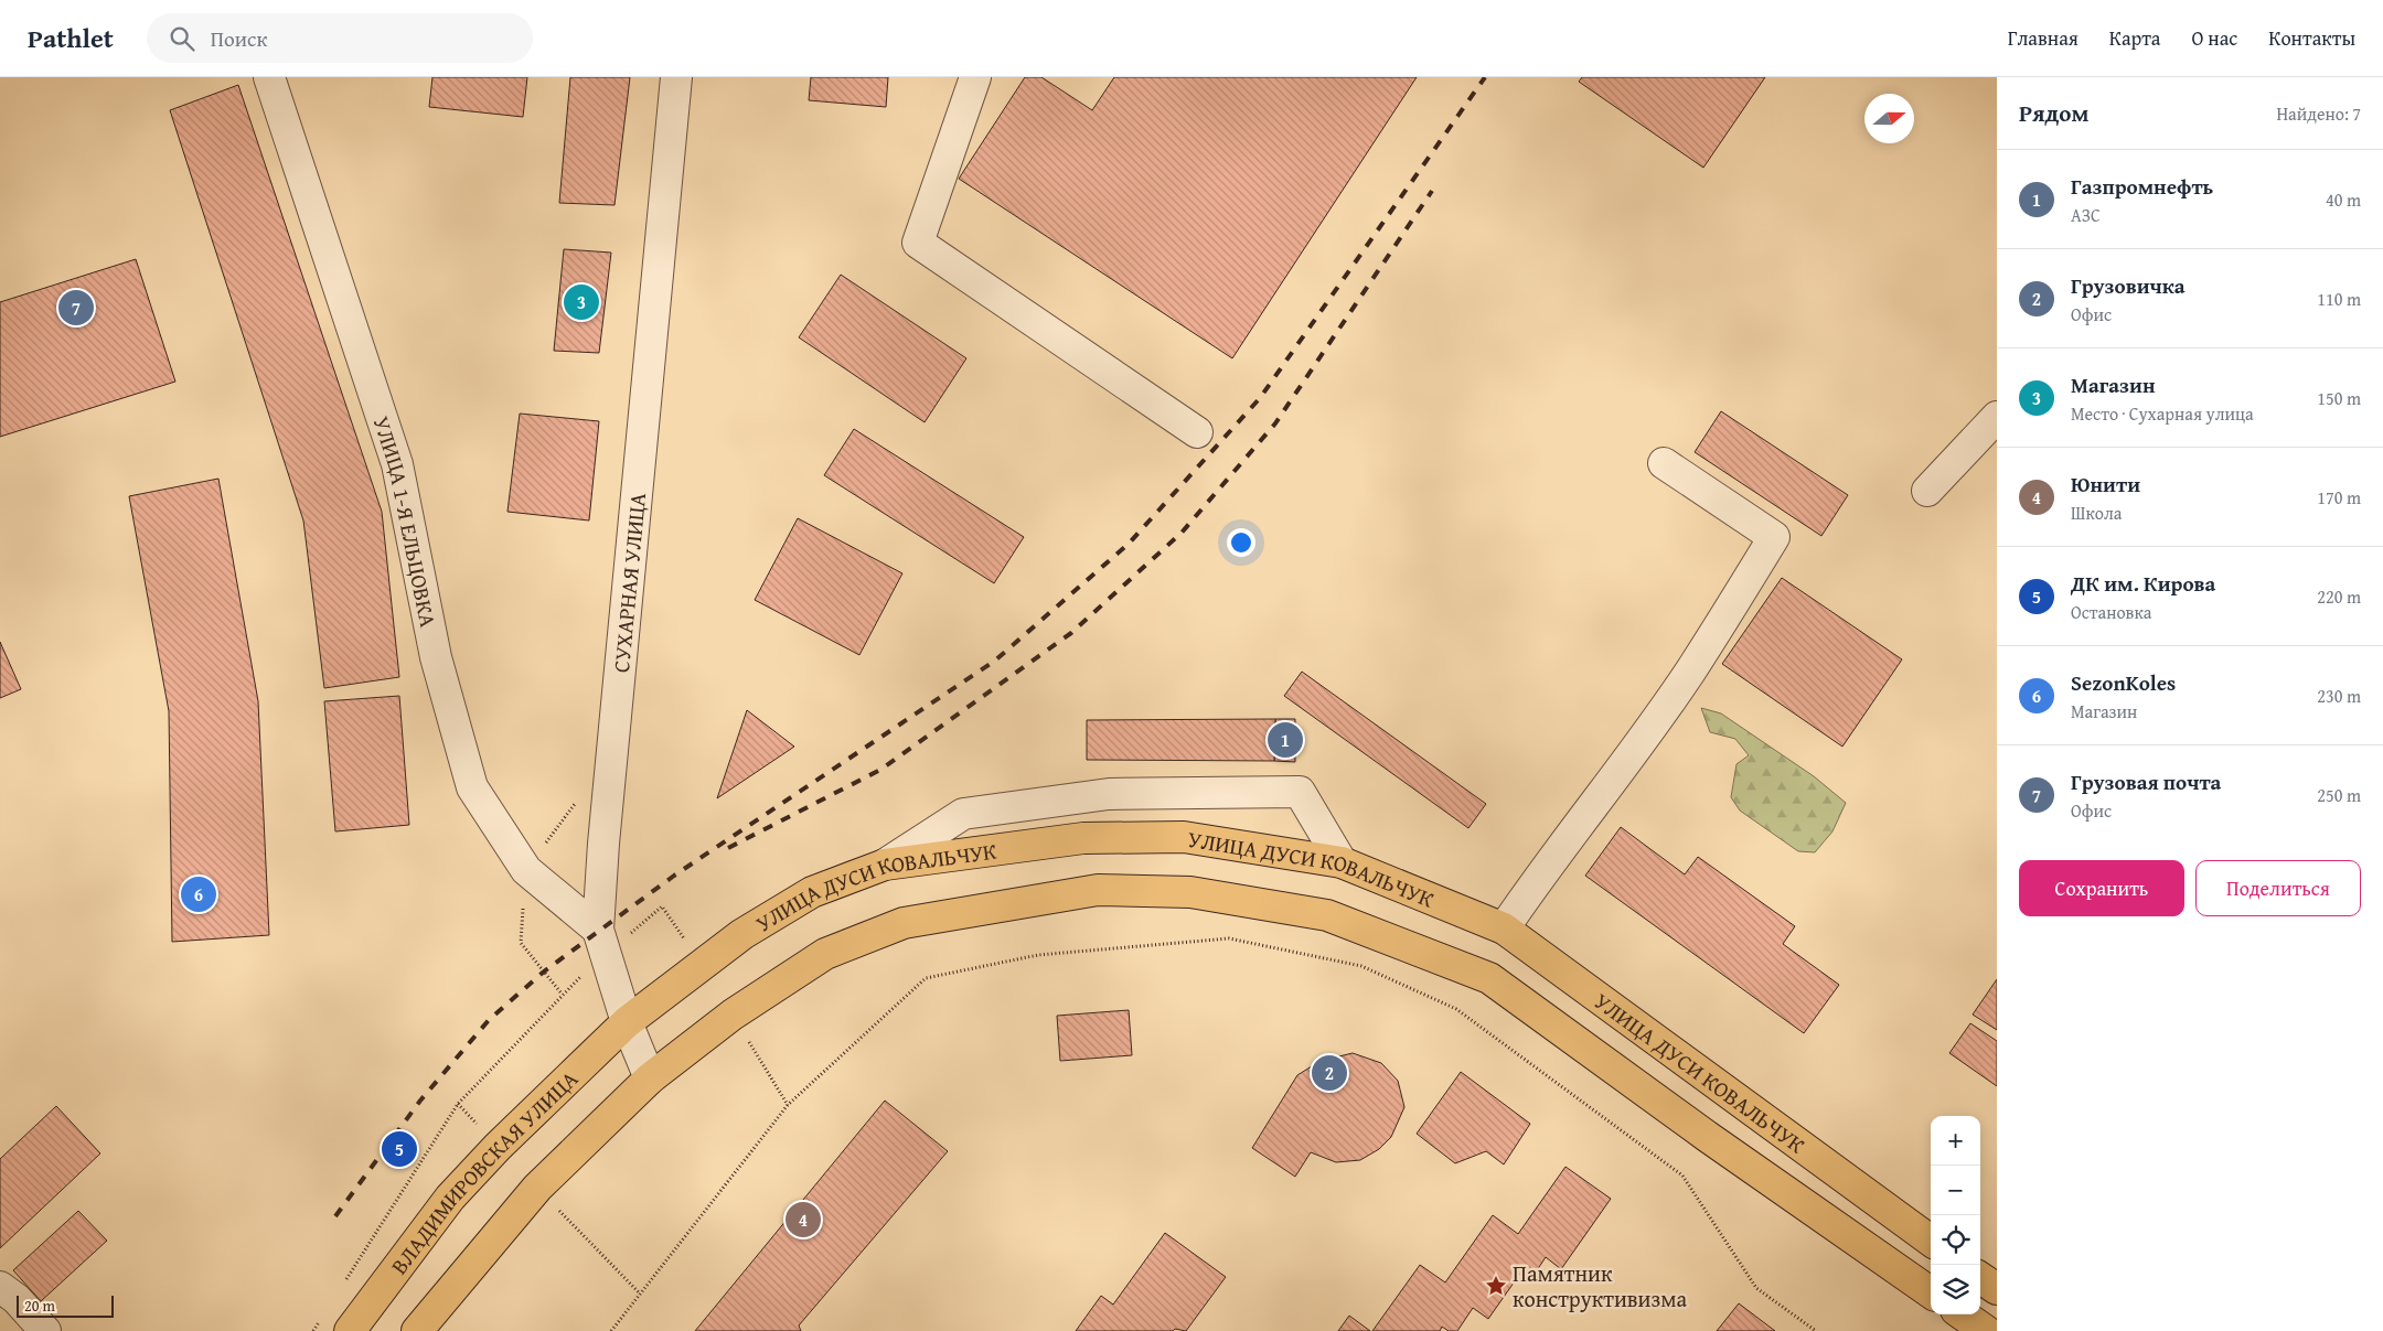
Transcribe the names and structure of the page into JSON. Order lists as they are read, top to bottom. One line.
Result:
{"streets":{"main road":["УЛИЦА ДУСИ КОВАЛЬЧУК","ВЛАДИМИРОВСКАЯ УЛИЦА"],"street":["УЛИЦА 1-Я ЕЛЬЦОВКА","СУХАРНАЯ УЛИЦА"]},"crossings":[["УЛИЦА 1-Я ЕЛЬЦОВКА","СУХАРНАЯ УЛИЦА"],["СУХАРНАЯ УЛИЦА","УЛИЦА ДУСИ КОВАЛЬЧУК"],["СУХАРНАЯ УЛИЦА","ВЛАДИМИРОВСКАЯ УЛИЦА"],["УЛИЦА ДУСИ КОВАЛЬЧУК","ВЛАДИМИРОВСКАЯ УЛИЦА"]],"places":{"place":["Памятник конструктивизма"]},"scale_bar":"20 m","north":"right","page":{"header":"Pathlet","search":"Поиск","nav":["Главная","Карта","О нас","Контакты"],"heading":["Рядом","Найдено: 7"],"list":[{"mark":"1","name":"Газпромнефть","note":"АЗС","value":"40 m"},{"mark":"2","name":"Грузовичка","note":"Офис","value":"110 m"},{"mark":"3","name":"Магазин","note":"Место · Сухарная улица","value":"150 m"},{"mark":"4","name":"Юнити","note":"Школа","value":"170 m"},{"mark":"5","name":"ДК им. Кирова","note":"Остановка","value":"220 m"},{"mark":"6","name":"SezonKoles","note":"Магазин","value":"230 m"},{"mark":"7","name":"Грузовая почта","note":"Офис","value":"250 m"}],"pins":["3","7","1","6","2","5","4"],"buttons":["Сохранить","Поделиться"],"map_buttons":["+","−"],"scale":"20 m"}}
